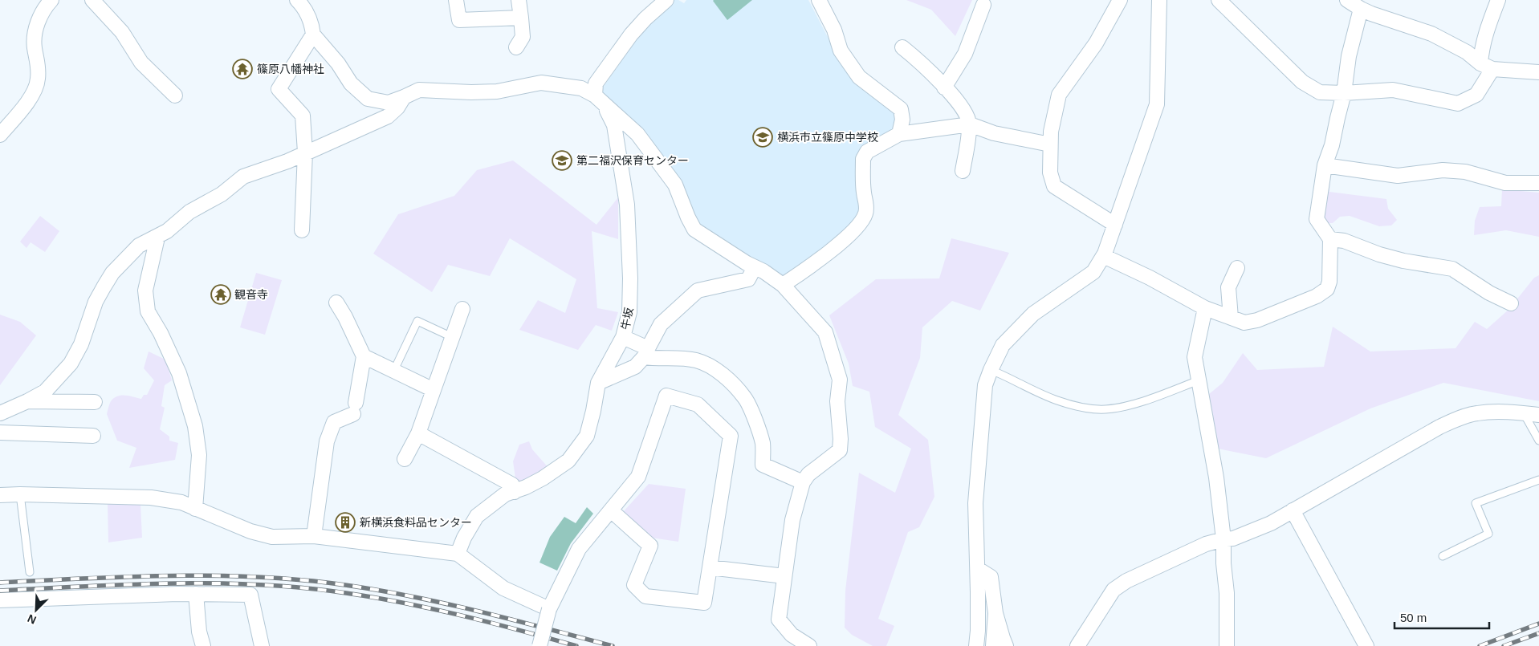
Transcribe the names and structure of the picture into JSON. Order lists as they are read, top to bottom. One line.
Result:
{"streets":{"street":["牛坂"]},"places":{"temple":["篠原八幡神社","観音寺"],"school or university":["横浜市立篠原中学校","第二福沢保育センター"],"building":["新横浜食料品センター"]},"scale_bar":"50 m","north":"bottom left"}
